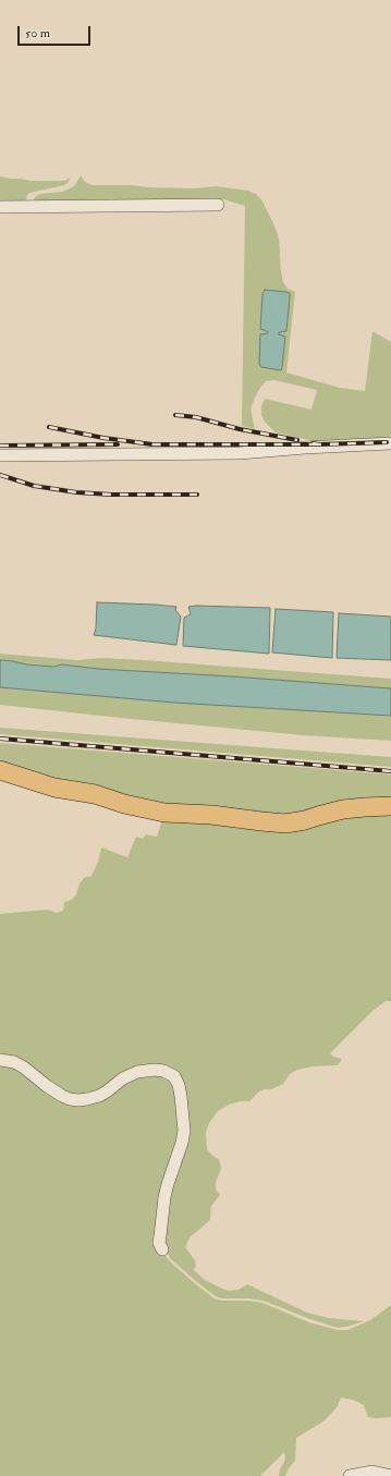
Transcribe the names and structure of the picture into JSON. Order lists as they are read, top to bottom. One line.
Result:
{"scale_bar":"50 m"}
